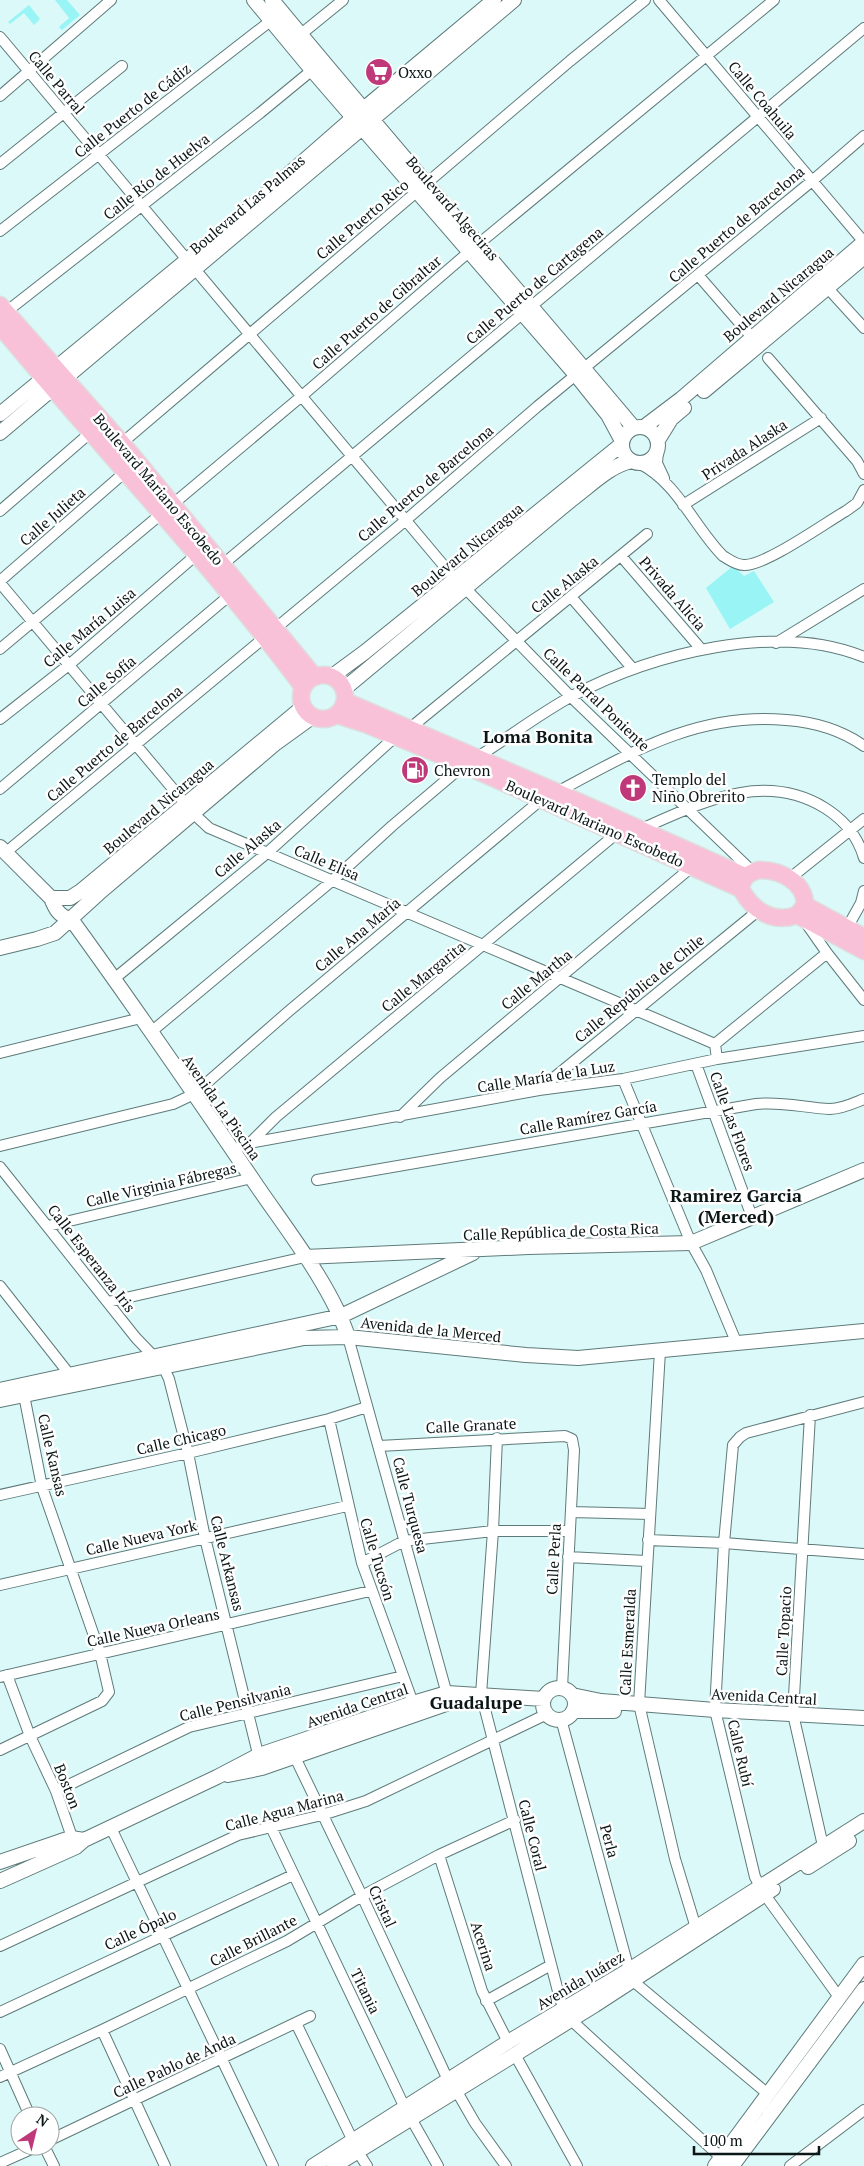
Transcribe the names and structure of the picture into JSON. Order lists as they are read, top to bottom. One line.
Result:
{"streets":{"main road":["Boulevard Mariano Escobedo"],"street":["Calle Parral","Calle Coahuila","Calle Puerto de Cádiz","Calle Río de Huelva","Boulevard Las Palmas","Boulevard Algeciras","Calle Puerto Rico","Calle Puerto de Barcelona","Calle Puerto de Cartagena","Boulevard Nicaragua","Calle Puerto de Gibraltar","Privada Alaska","Calle Julieta","Calle Alaska","Privada Alicia","Calle María Luisa","Calle Sofía","Calle Parral Poniente","Calle Elisa","Calle Ana María","Calle Margarita","Calle Martha","Calle República de Chile","Calle María de la Luz","Avenida La Piscina","Calle Ramírez García","Calle Las Flores","Calle Virginia Fábregas","Calle República de Costa Rica","Calle Esperanza Iris","Avenida de la Merced","Calle Granate","Calle Chicago","Calle Kansas","Calle Turquesa","Calle Nueva York","Calle Tucsón","Calle Perla","Calle Arkansas","Calle Nueva Orleans","Calle Topacio","Calle Esmeralda","Avenida Central","Calle Pensilvania","Calle Rubí","Boston","Calle Agua Marina","Calle Coral","Perla","Cristal","Calle Ópalo","Calle Brillante","Acerina","Avenida Juárez","Titania","Calle Pablo de Anda"]},"crossings":[["Calle Parral","Calle Puerto de Cádiz"],["Calle Parral","Calle Río de Huelva"],["Calle Parral","Boulevard Las Palmas"],["Calle Parral","Calle Parral Poniente"],["Calle Coahuila","Calle Puerto de Barcelona"],["Calle Coahuila","Calle Puerto de Cartagena"],["Calle Coahuila","Boulevard Nicaragua"],["Calle Coahuila","Calle Puerto de Gibraltar"],["Calle Puerto de Cádiz","Boulevard Algeciras"],["Calle Río de Huelva","Boulevard Algeciras"],["Calle Río de Huelva","Boulevard Mariano Escobedo"],["Boulevard Las Palmas","Boulevard Algeciras"],["Boulevard Las Palmas","Boulevard Mariano Escobedo"],["Boulevard Las Palmas","Calle Parral Poniente"],["Boulevard Algeciras","Calle Puerto Rico"],["Boulevard Algeciras","Calle Puerto de Barcelona"],["Boulevard Algeciras","Calle Puerto de Cartagena"],["Boulevard Algeciras","Boulevard Nicaragua"],["Boulevard Algeciras","Calle Puerto de Gibraltar"],["Calle Puerto Rico","Boulevard Mariano Escobedo"],["Calle Puerto Rico","Calle Parral Poniente"],["Calle Puerto de Barcelona","Boulevard Mariano Escobedo"],["Calle Puerto de Barcelona","Calle Parral Poniente"],["Calle Puerto de Barcelona","Calle Elisa"],["Calle Puerto de Barcelona","Avenida La Piscina"],["Calle Puerto de Cartagena","Boulevard Mariano Escobedo"],["Calle Puerto de Cartagena","Calle Parral Poniente"],["Boulevard Nicaragua","Boulevard Mariano Escobedo"],["Boulevard Nicaragua","Calle Parral Poniente"],["Boulevard Nicaragua","Calle Elisa"],["Boulevard Nicaragua","Avenida La Piscina"],["Calle Puerto de Gibraltar","Boulevard Mariano Escobedo"],["Calle Puerto de Gibraltar","Calle Parral Poniente"],["Calle Puerto de Gibraltar","Calle Elisa"],["Boulevard Mariano Escobedo","Calle Julieta"],["Boulevard Mariano Escobedo","Calle Alaska"],["Boulevard Mariano Escobedo","Calle María Luisa"],["Boulevard Mariano Escobedo","Calle Sofía"],["Boulevard Mariano Escobedo","Calle Parral Poniente"],["Boulevard Mariano Escobedo","Calle Ana María"],["Boulevard Mariano Escobedo","Calle Margarita"],["Boulevard Mariano Escobedo","Calle Martha"],["Boulevard Mariano Escobedo","Calle República de Chile"],["Calle Julieta","Calle Elisa"],["Calle Alaska","Privada Alicia"],["Calle Alaska","Calle Parral Poniente"],["Calle Alaska","Calle Elisa"],["Calle Alaska","Avenida La Piscina"],["Calle María Luisa","Calle Elisa"],["Calle Sofía","Calle Elisa"],["Calle Parral Poniente","Calle República de Chile"],["Calle Elisa","Calle Ana María"],["Calle Elisa","Calle Margarita"],["Calle Elisa","Calle Martha"],["Calle Elisa","Calle República de Chile"],["Calle Ana María","Avenida La Piscina"],["Calle Margarita","Calle María de la Luz"],["Calle Martha","Calle María de la Luz"],["Calle República de Chile","Calle María de la Luz"],["Calle María de la Luz","Avenida La Piscina"],["Calle María de la Luz","Calle Las Flores"],["Avenida La Piscina","Calle Virginia Fábregas"],["Avenida La Piscina","Calle República de Costa Rica"],["Avenida La Piscina","Avenida de la Merced"],["Avenida La Piscina","Calle Turquesa"],["Calle Ramírez García","Calle Las Flores"],["Calle Las Flores","Calle República de Costa Rica"],["Calle Virginia Fábregas","Calle Esperanza Iris"],["Calle República de Costa Rica","Avenida de la Merced"],["Calle Esperanza Iris","Avenida de la Merced"],["Calle Esperanza Iris","Calle Arkansas"],["Avenida de la Merced","Calle Kansas"],["Avenida de la Merced","Calle Turquesa"],["Avenida de la Merced","Calle Arkansas"],["Avenida de la Merced","Calle Esmeralda"],["Calle Granate","Calle Turquesa"],["Calle Granate","Calle Perla"],["Calle Granate","Calle Coral"],["Calle Chicago","Calle Kansas"],["Calle Chicago","Calle Turquesa"],["Calle Chicago","Calle Tucsón"],["Calle Chicago","Calle Arkansas"],["Calle Kansas","Calle Nueva York"],["Calle Kansas","Calle Nueva Orleans"],["Calle Kansas","Boston"],["Calle Turquesa","Avenida Central"],["Calle Nueva York","Calle Tucsón"],["Calle Nueva York","Calle Arkansas"],["Calle Tucsón","Calle Nueva Orleans"],["Calle Tucsón","Avenida Central"],["Calle Tucsón","Calle Pensilvania"],["Calle Perla","Avenida Central"],["Calle Perla","Calle Agua Marina"],["Calle Perla","Perla"],["Calle Arkansas","Calle Nueva Orleans"],["Calle Arkansas","Avenida Central"],["Calle Arkansas","Calle Pensilvania"],["Calle Nueva Orleans","Boston"],["Calle Topacio","Avenida Central"],["Calle Topacio","Calle Rubí"],["Calle Topacio","Avenida Juárez"],["Calle Esmeralda","Avenida Central"],["Calle Esmeralda","Avenida Juárez"],["Avenida Central","Calle Rubí"],["Avenida Central","Boston"],["Avenida Central","Calle Agua Marina"],["Avenida Central","Calle Coral"],["Avenida Central","Perla"],["Avenida Central","Cristal"],["Calle Pensilvania","Boston"],["Calle Rubí","Avenida Juárez"],["Calle Agua Marina","Calle Coral"],["Calle Agua Marina","Perla"],["Calle Agua Marina","Cristal"],["Calle Agua Marina","Titania"],["Calle Coral","Calle Brillante"],["Calle Coral","Avenida Juárez"],["Perla","Avenida Juárez"],["Cristal","Calle Brillante"],["Cristal","Avenida Juárez"],["Calle Ópalo","Titania"],["Calle Brillante","Acerina"],["Calle Brillante","Titania"],["Acerina","Avenida Juárez"],["Avenida Juárez","Titania"]],"districts":["Loma Bonita","Ramirez Garcia (Merced)","Guadalupe"],"places":{"supermarket":["Oxxo"],"fuel station":["Chevron"],"church":["Templo del Niño Obrerito"]},"scale_bar":"100 m","north":"top right"}
